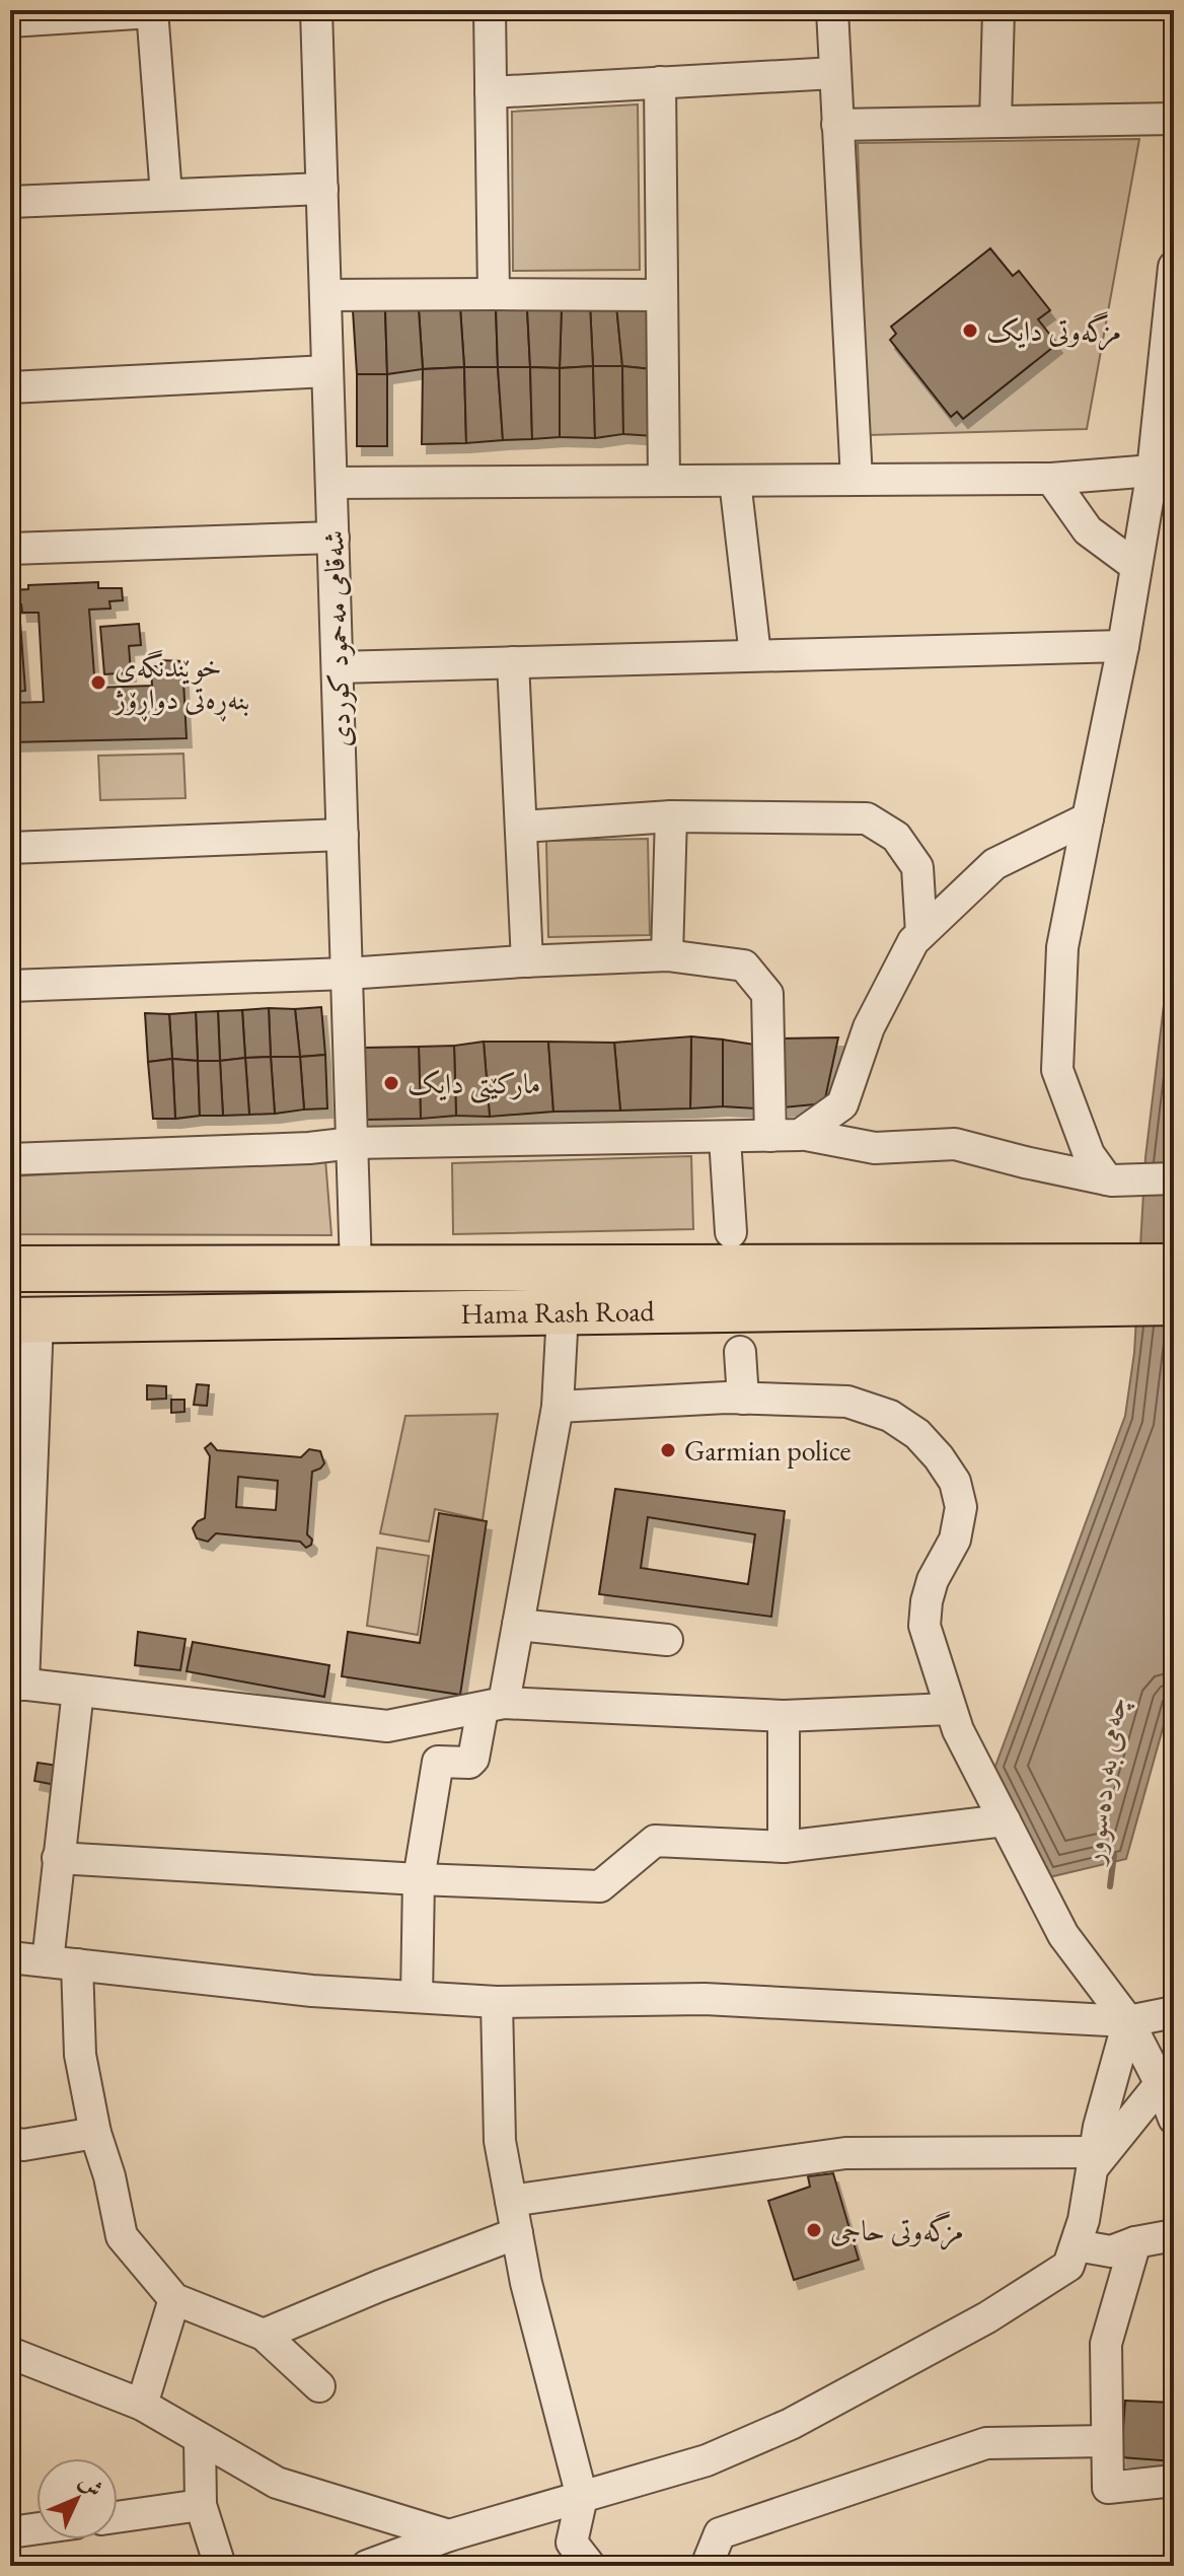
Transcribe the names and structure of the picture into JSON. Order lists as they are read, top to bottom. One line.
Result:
{"streets":{"highway":["Hama Rash Road"],"street":["شەقامی مەحمود کوردی"]},"crossings":[["شەقامی مەحمود کوردی","Hama Rash Road"]],"water":["چەمی بەردەسوور"],"places":["مزگەوتی دایک","خوێندنگەی بنەڕەتی دواڕۆژ","مارکێتی دایک","Garmian police","مزگەوتی حاجی"],"north":"top right"}
